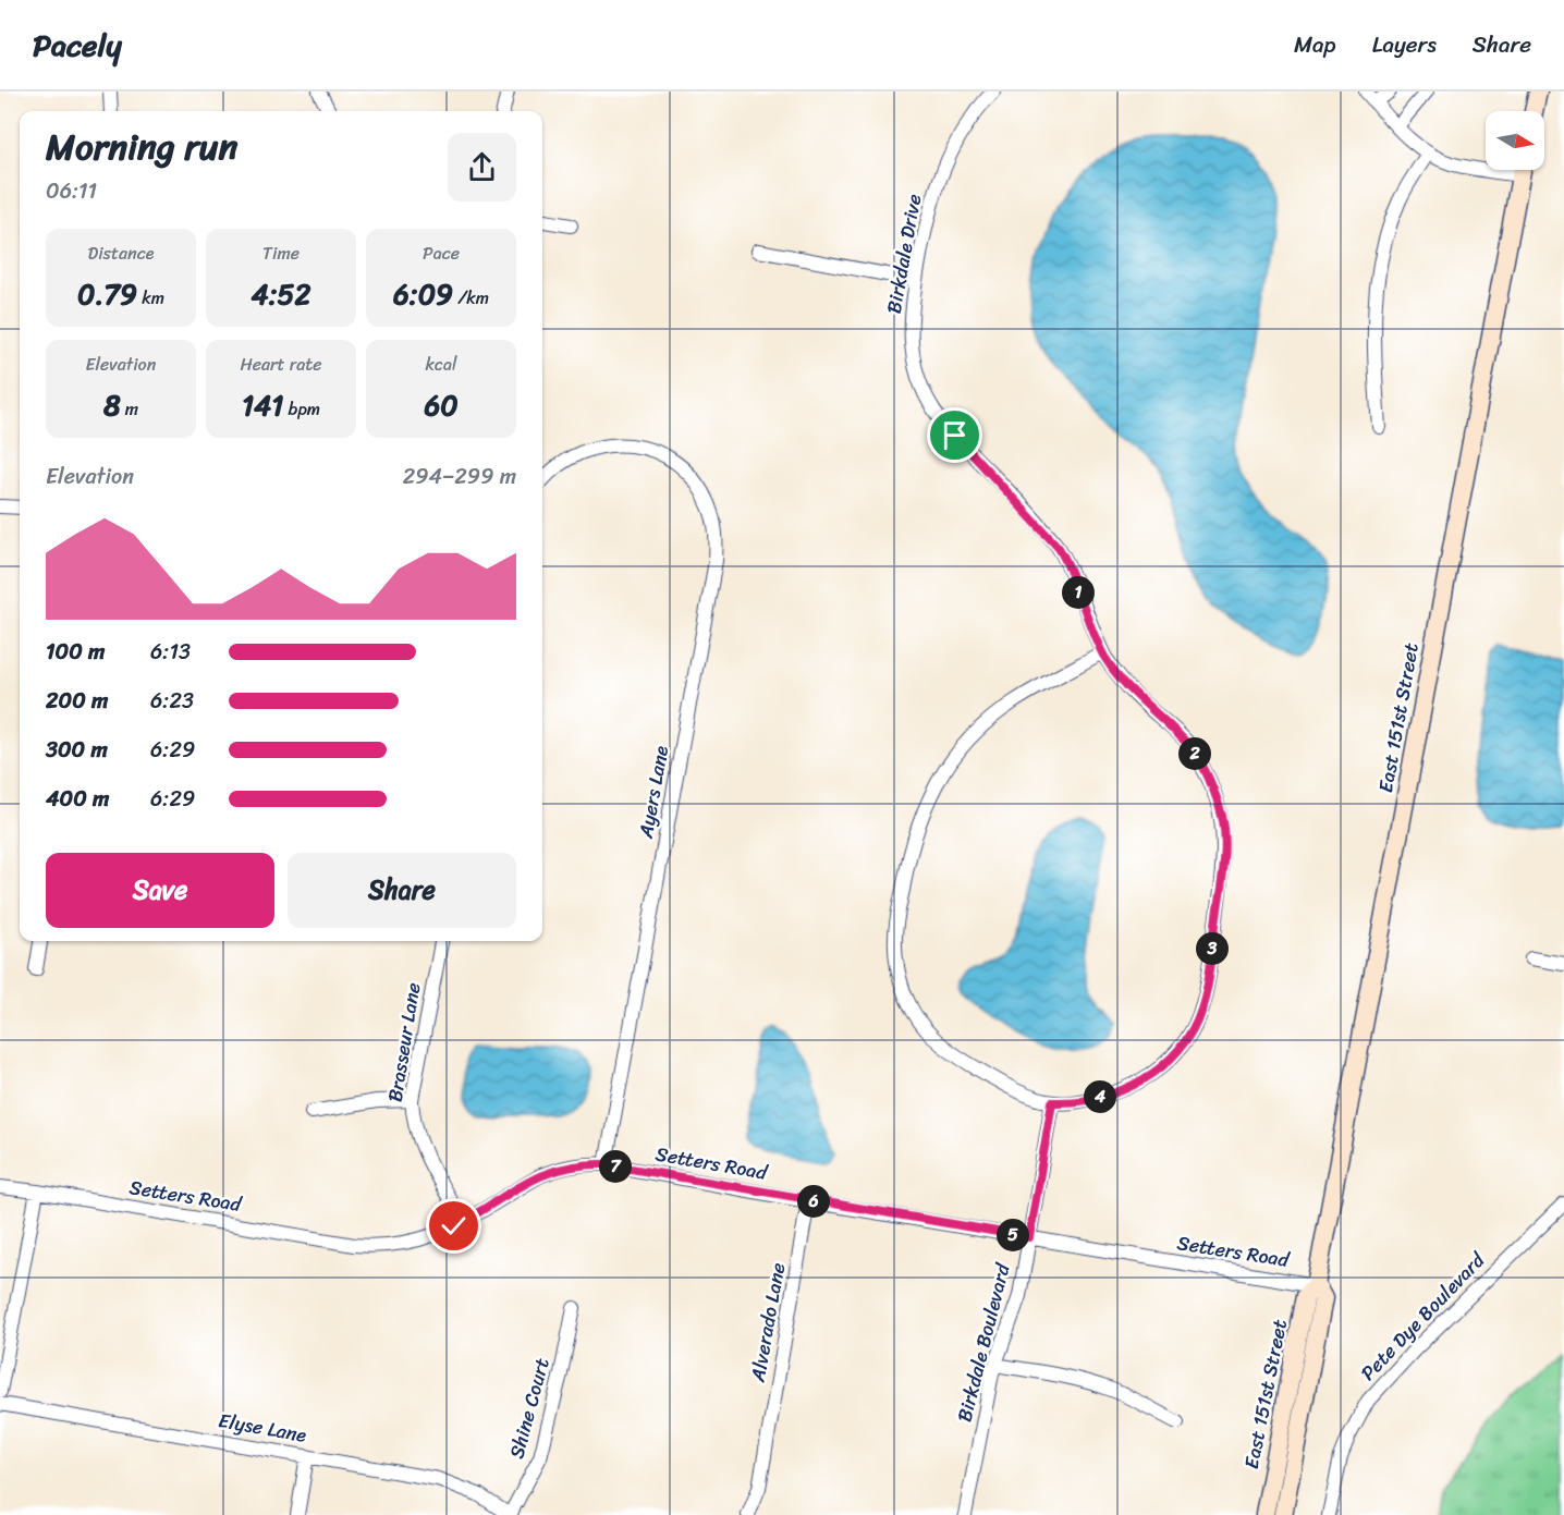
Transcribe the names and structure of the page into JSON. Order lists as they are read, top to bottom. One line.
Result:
{"streets":{"street":["Birkdale Drive","East 151st Street","Ayers Lane","Brasseur Lane","Setters Road","Pete Dye Boulevard","Alverado Lane","Birkdale Boulevard","Shine Court","Elyse Lane"]},"crossings":[["Birkdale Drive","Birkdale Boulevard"],["East 151st Street","Setters Road"],["Ayers Lane","Setters Road"],["Brasseur Lane","Setters Road"],["Setters Road","Alverado Lane"],["Setters Road","Birkdale Boulevard"],["Shine Court","Elyse Lane"]],"north":"right","page":{"header":"Pacely","nav":["Map","Layers","Share"],"heading":["Morning run","06:11"],"stats":[["Distance","0.79 km"],["Time","4:52"],["Pace","6:09 /km"],["Elevation","8 m"],["Heart rate","141 bpm"],["kcal","60"]],"chart":["Elevation","294–299 m"],"pins":["1","2","3","4","7","6","5"],"list":[{"name":"100 m","note":"6:13"},{"name":"200 m","note":"6:23"},{"name":"300 m","note":"6:29"},{"name":"400 m","note":"6:29"}],"buttons":["Save","Share"]}}
